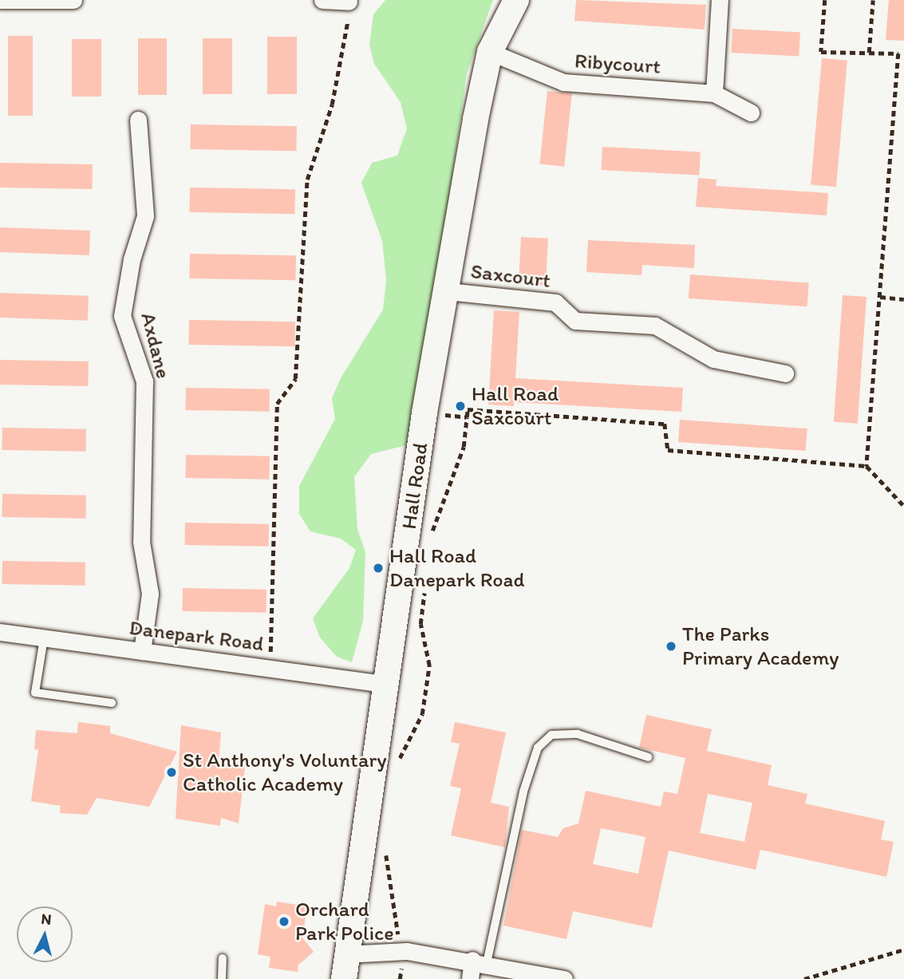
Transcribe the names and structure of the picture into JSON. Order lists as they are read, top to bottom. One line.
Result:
{"streets":{"street":["Ribycourt","Saxcourt","Axdane","Hall Road","Danepark Road"]},"crossings":[["Ribycourt","Hall Road"],["Saxcourt","Hall Road"],["Axdane","Danepark Road"],["Hall Road","Danepark Road"]],"places":["Hall Road Saxcourt","Hall Road Danepark Road","The Parks Primary Academy","St Anthony's Voluntary Catholic Academy","Orchard Park Police"],"north":"top"}
